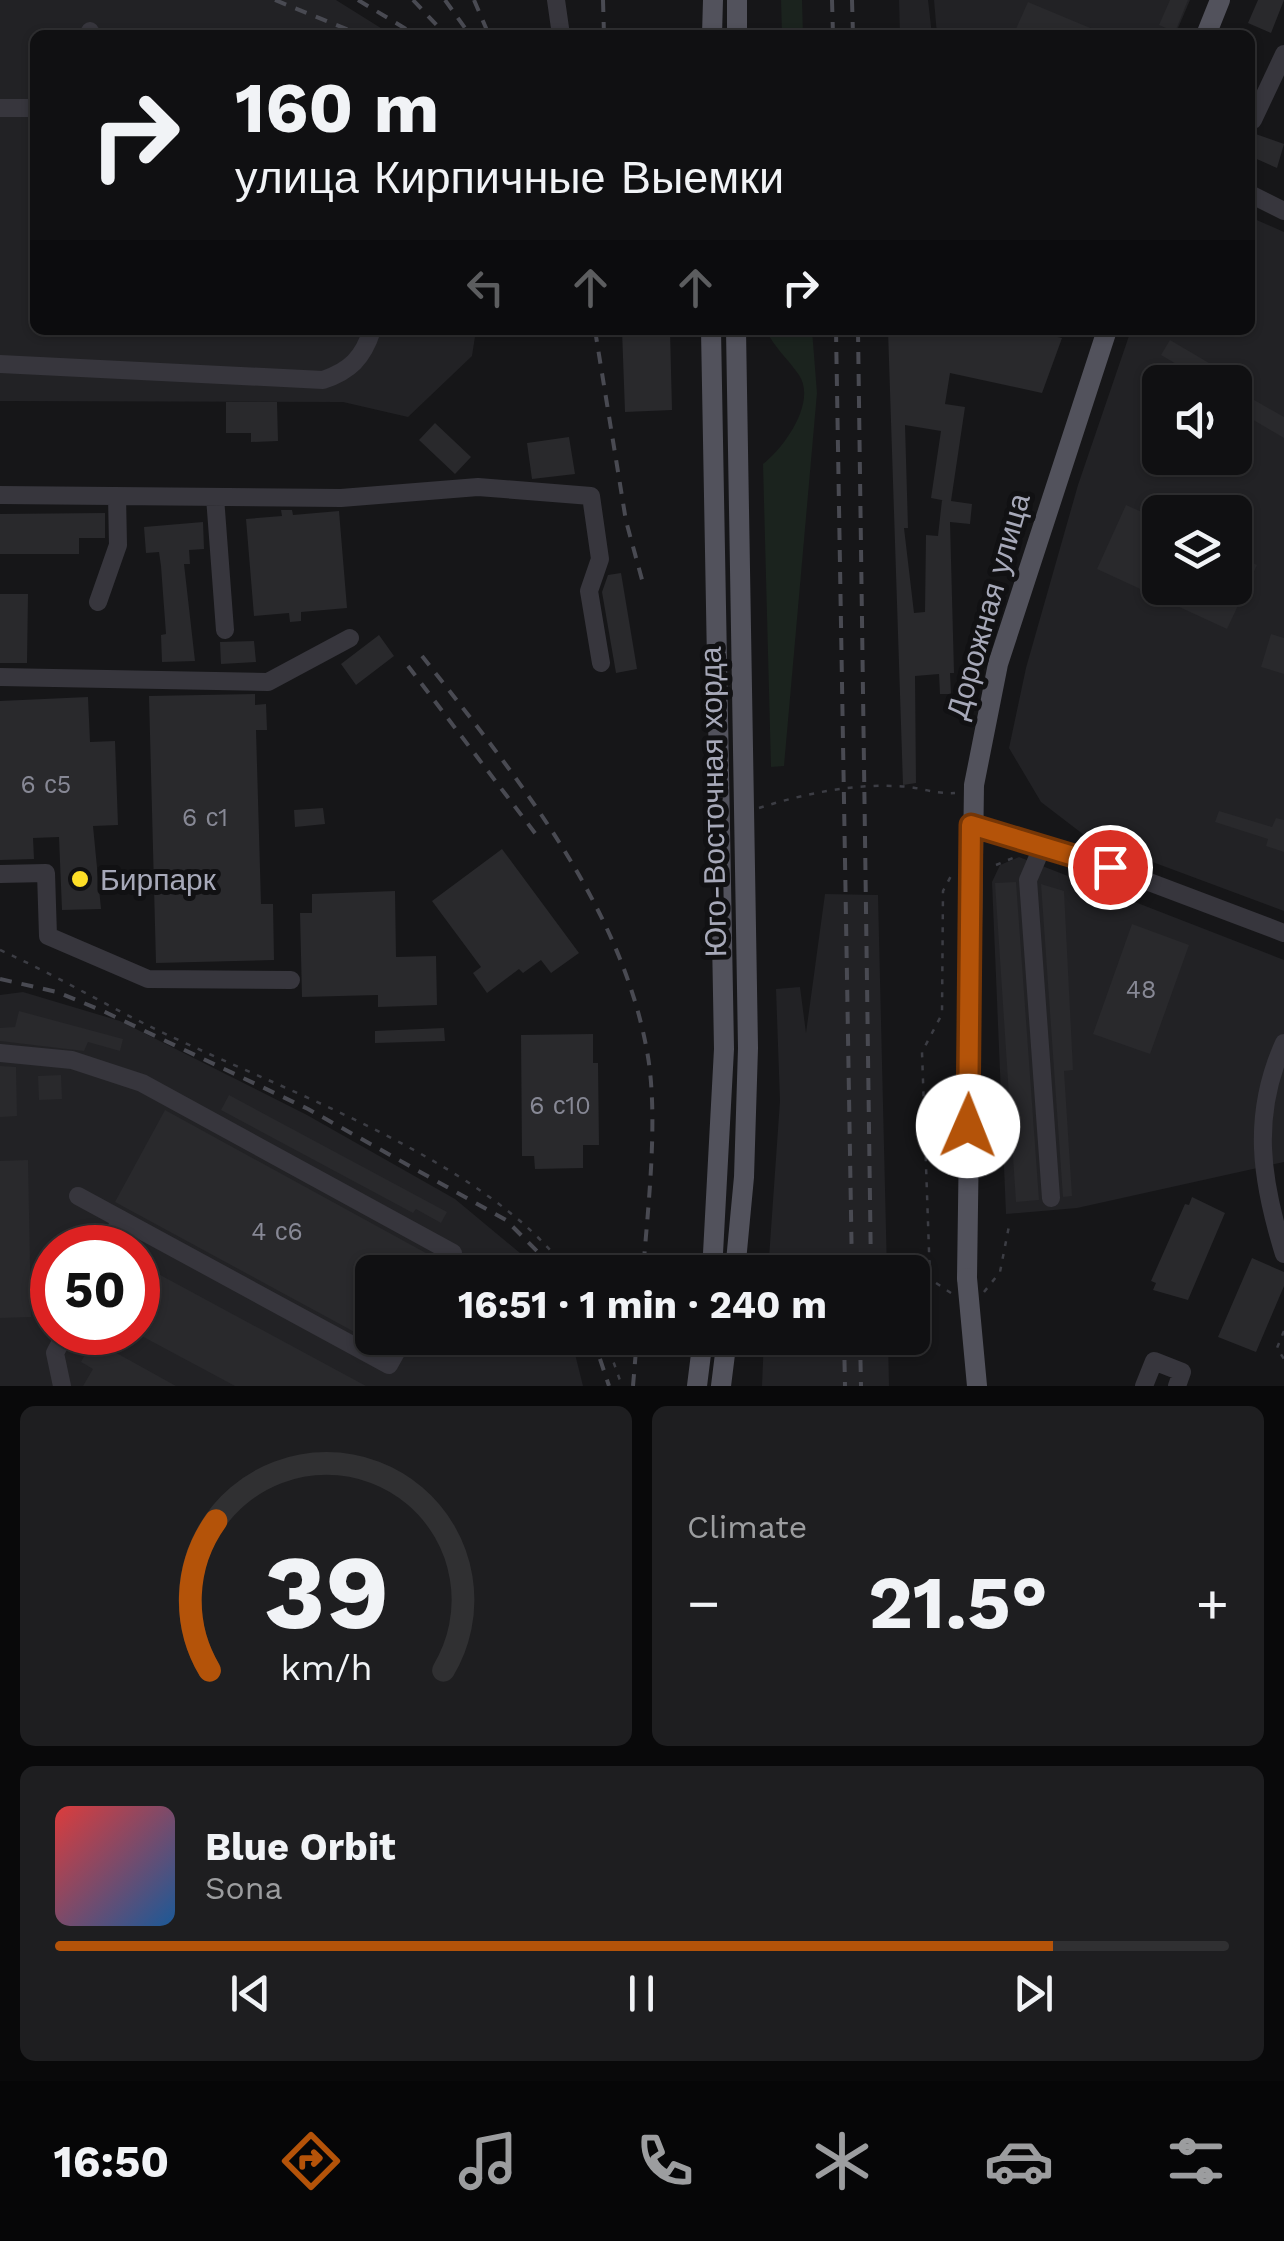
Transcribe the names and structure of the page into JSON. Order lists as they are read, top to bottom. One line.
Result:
{"streets":{"main road":["Дорожная улица","Юго-Восточная хорда"]},"places":["Бирпарк"],"house_numbers":["6 с5","6 с1","48","6 с10","4 с6"],"page":{"turn":["160 m","улица Кирпичные Выемки"],"limit":"50","trip":"16:51 · 1 min · 240 m","tile":"Climate","heat":["−","21.5°","+"],"song":["Blue Orbit","Sona"],"tabs":"16:50","gauge":["39","km/h"]}}
